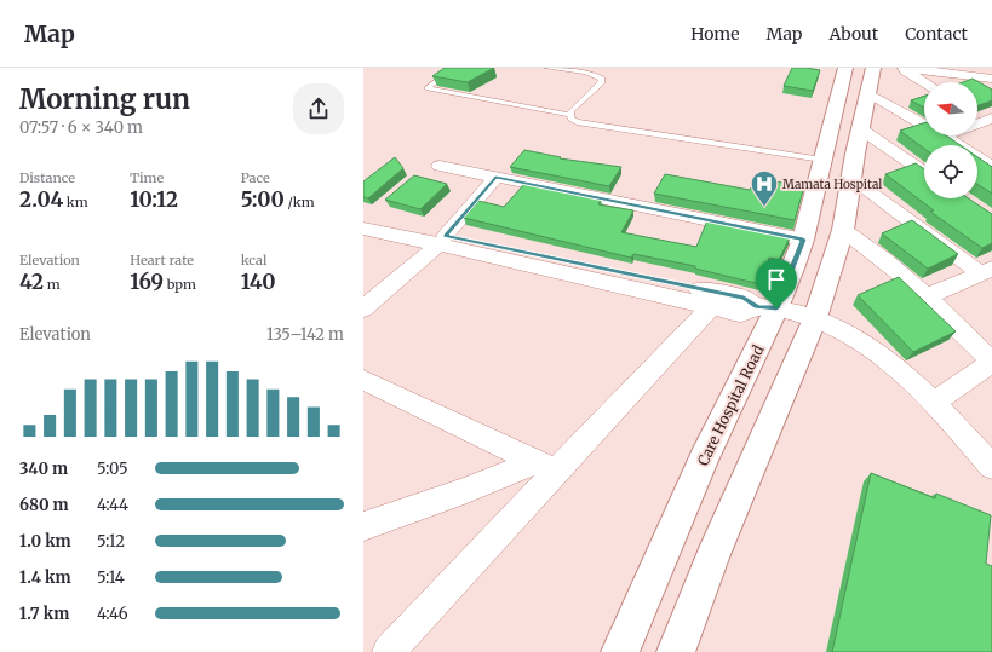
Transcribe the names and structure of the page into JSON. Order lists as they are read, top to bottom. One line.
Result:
{"streets":{"street":["Care Hospital Road"]},"places":{"hospital":["Mamata Hospital"]},"north":"left","page":{"header":"Map","nav":["Home","Map","About","Contact"],"heading":["Morning run","07:57 · 6 × 340 m"],"stats":[["Distance","2.04 km"],["Time","10:12"],["Pace","5:00 /km"],["Elevation","42 m"],["Heart rate","169 bpm"],["kcal","140"]],"chart":["Elevation","135–142 m"],"list":[{"name":"340 m","note":"5:05"},{"name":"680 m","note":"4:44"},{"name":"1.0 km","note":"5:12"},{"name":"1.4 km","note":"5:14"},{"name":"1.7 km","note":"4:46"}]}}
